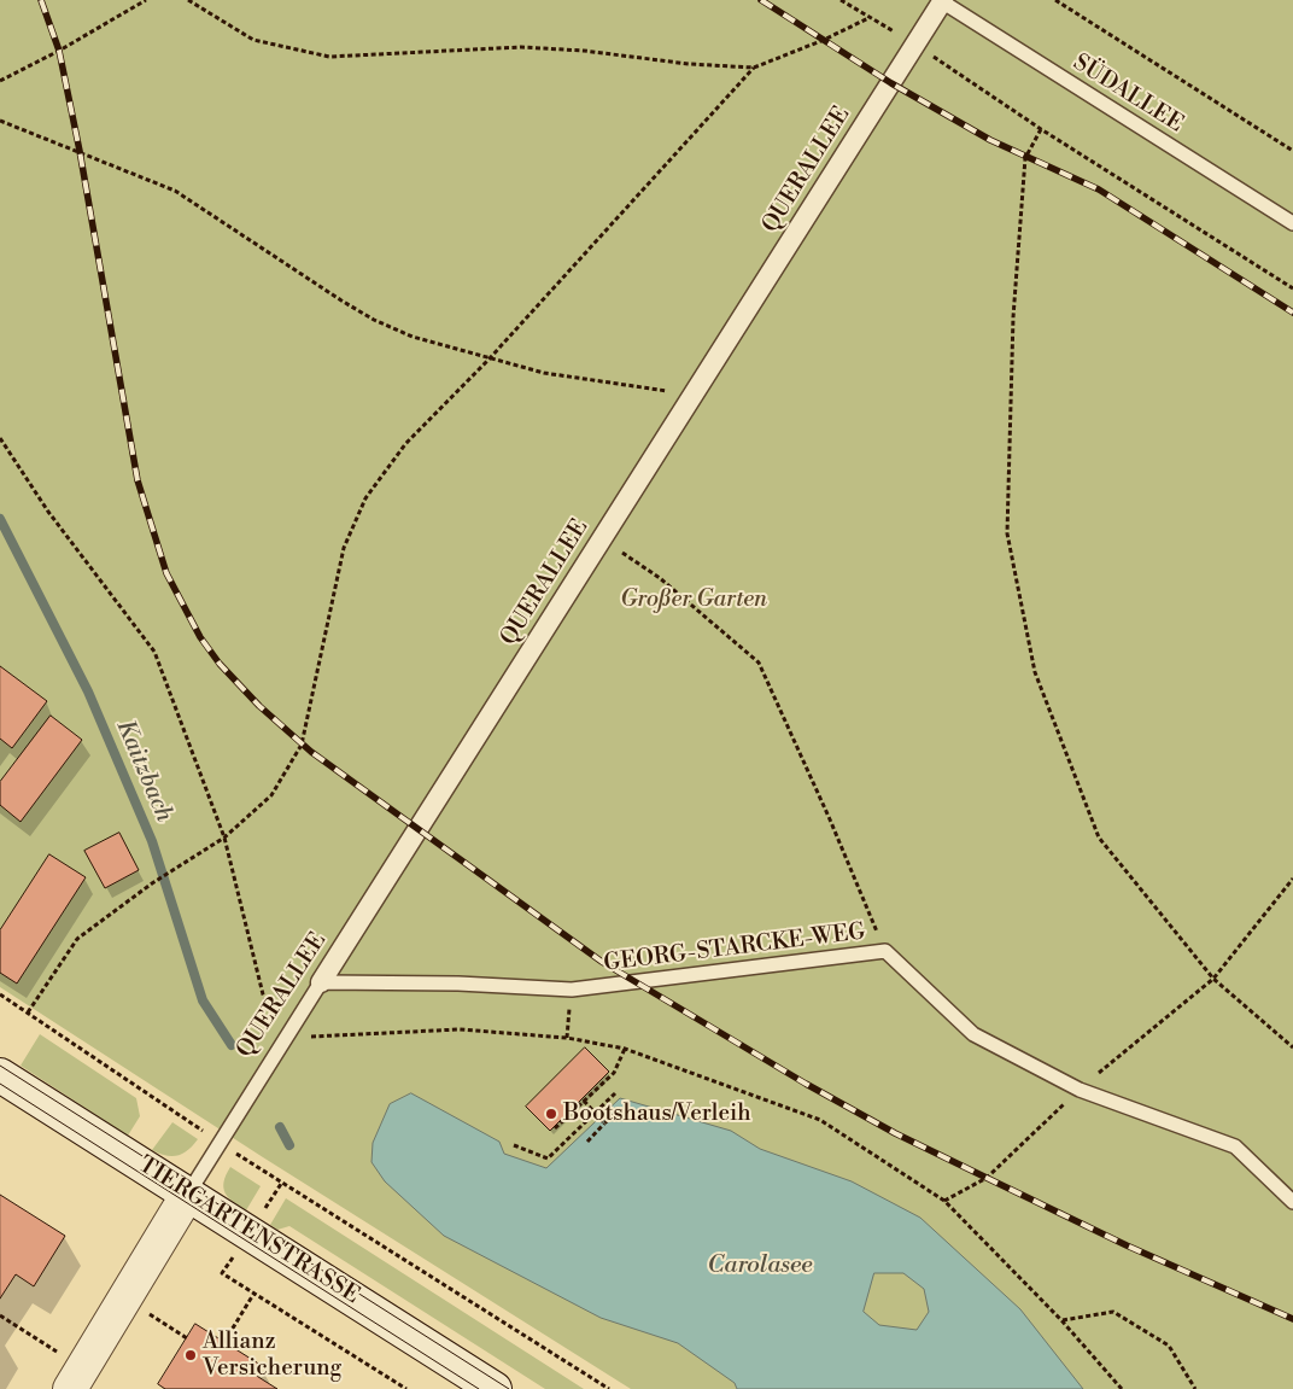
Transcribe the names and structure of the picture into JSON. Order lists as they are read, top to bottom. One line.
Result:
{"streets":{"main road":["TIERGARTENSTRASSE"],"street":["QUERALLEE"],"lane":["SÜDALLEE","GEORG-STARCKE-WEG"]},"crossings":[["SÜDALLEE","QUERALLEE"],["QUERALLEE","GEORG-STARCKE-WEG"],["QUERALLEE","TIERGARTENSTRASSE"]],"water":["Kaitzbach","Carolasee"],"parks":["Großer Garten"],"places":["Bootshaus/Verleih","Allianz Versicherung"]}
